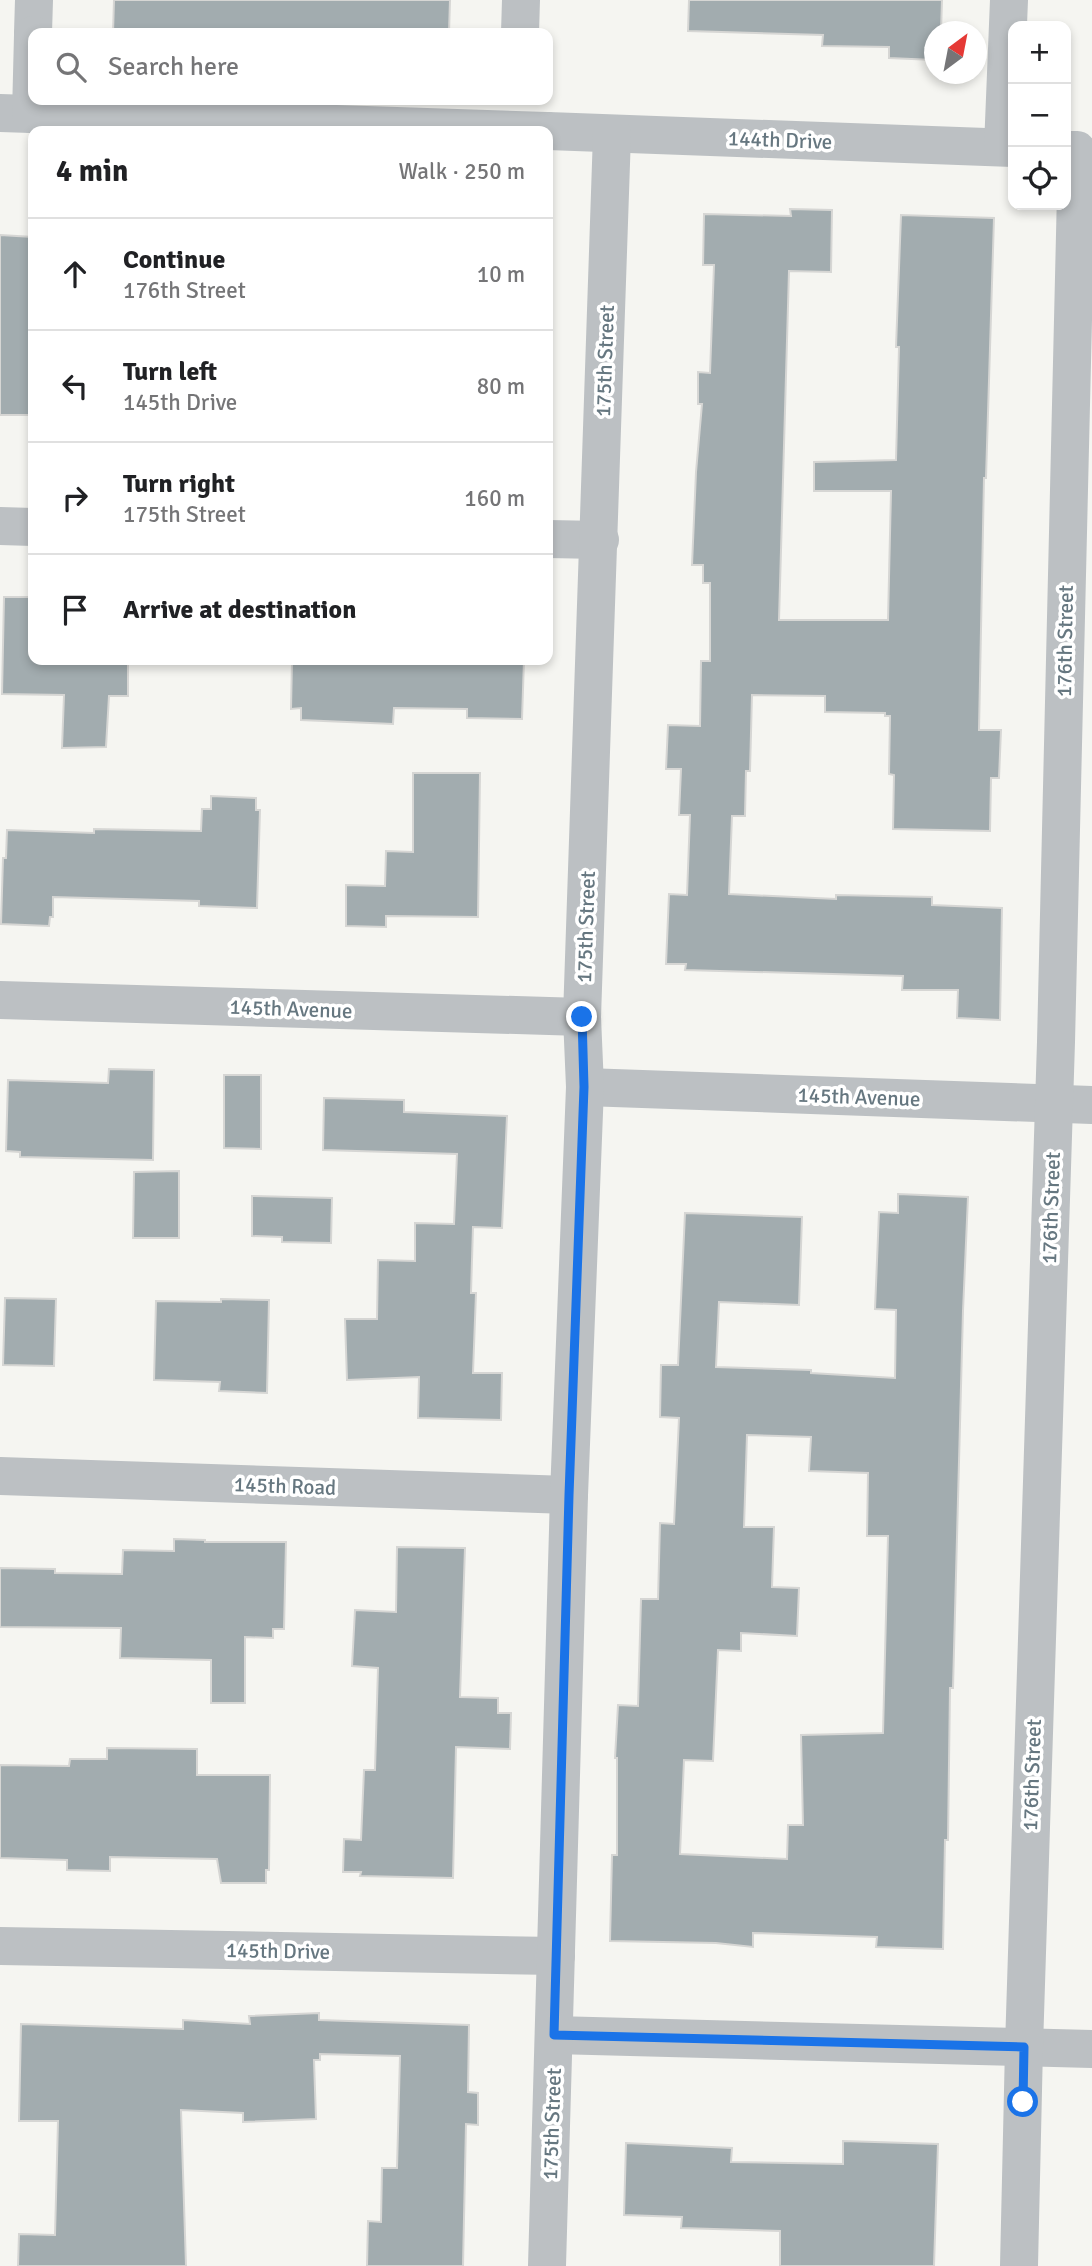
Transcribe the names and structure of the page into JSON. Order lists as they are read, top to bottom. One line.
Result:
{"streets":{"street":["144th Drive","175th Street","176th Street","145th Avenue","145th Road","145th Drive"]},"crossings":[["144th Drive","175th Street"],["175th Street","145th Avenue"],["175th Street","145th Road"],["175th Street","145th Drive"],["176th Street","145th Avenue"]],"north":"top right","page":{"map_buttons":["+","−"],"search":"Search here","heading":["4 min","Walk · 250 m"],"list":[["Continue","176th Street","10 m"],["Turn left","145th Drive","80 m"],["Turn right","175th Street","160 m"],"Arrive at destination"]}}
